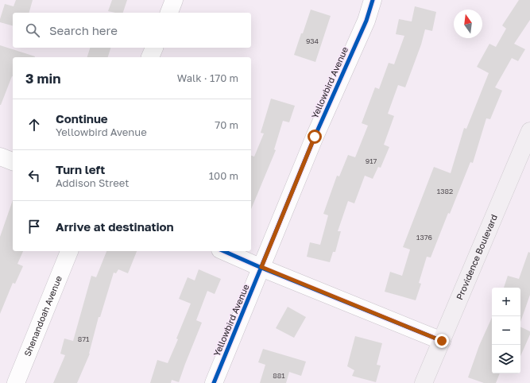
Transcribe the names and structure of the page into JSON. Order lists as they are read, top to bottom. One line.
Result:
{"streets":{"main road":["Providence Boulevard"],"street":["Yellowbird Avenue","Shenandoah Avenue"]},"house_numbers":["934","917","1382","1376","871","881"],"north":"top","page":{"search":"Search here","heading":["3 min","Walk · 170 m"],"list":[["Continue","Yellowbird Avenue","70 m"],["Turn left","Addison Street","100 m"],"Arrive at destination"],"map_buttons":["+","−"]}}
